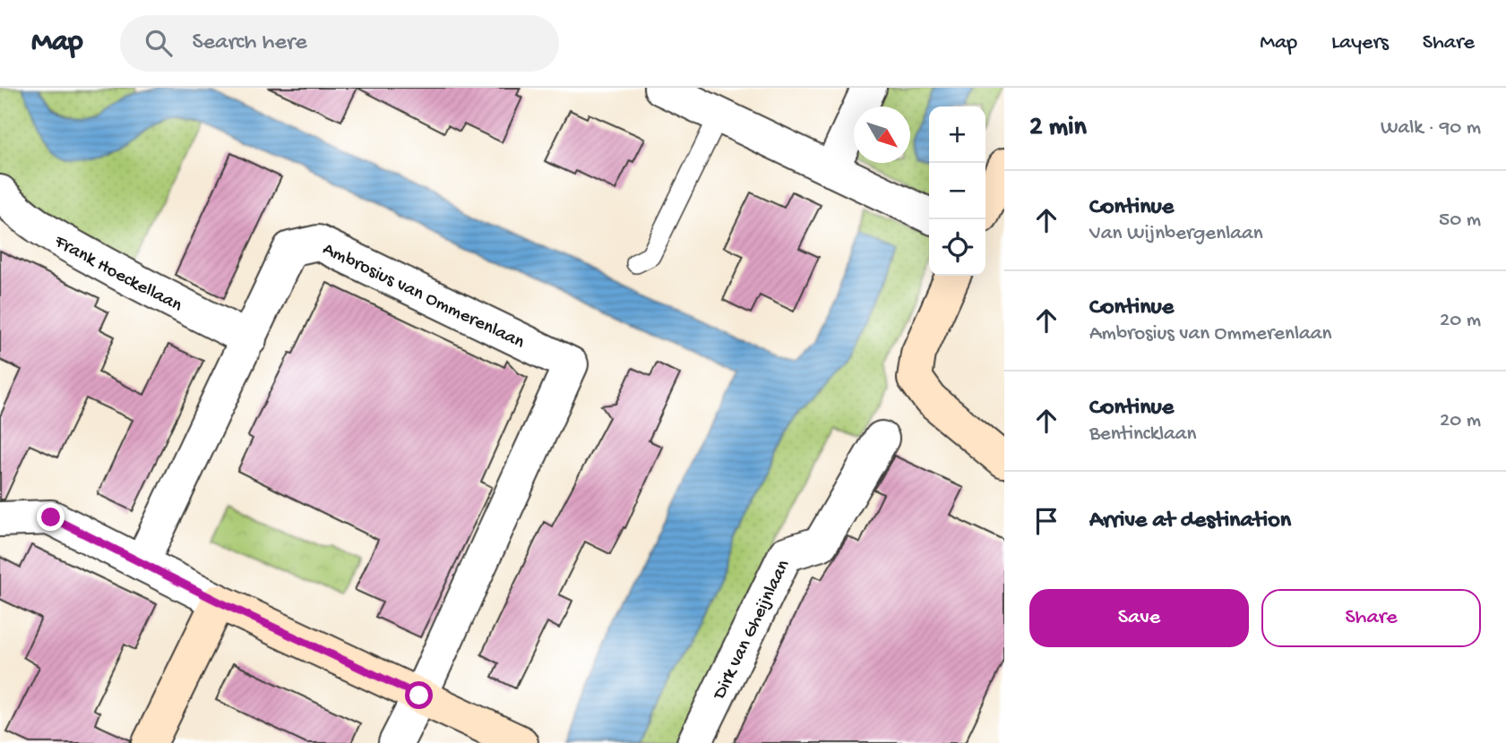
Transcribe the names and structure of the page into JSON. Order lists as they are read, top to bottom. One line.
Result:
{"streets":{"street":["Frank Hoeckellaan","Ambrosius van Ommerenlaan","Dirk van Gheijnlaan"]},"crossings":[["Frank Hoeckellaan","Ambrosius van Ommerenlaan"]],"north":"bottom right","page":{"header":"Map","search":"Search here","nav":["Map","Layers","Share"],"heading":["2 min","Walk · 90 m"],"map_buttons":["+","−"],"list":[["Continue","Van Wijnbergenlaan","50 m"],["Continue","Ambrosius van Ommerenlaan","20 m"],["Continue","Bentincklaan","20 m"],"Arrive at destination"],"buttons":["Save","Share"]}}
